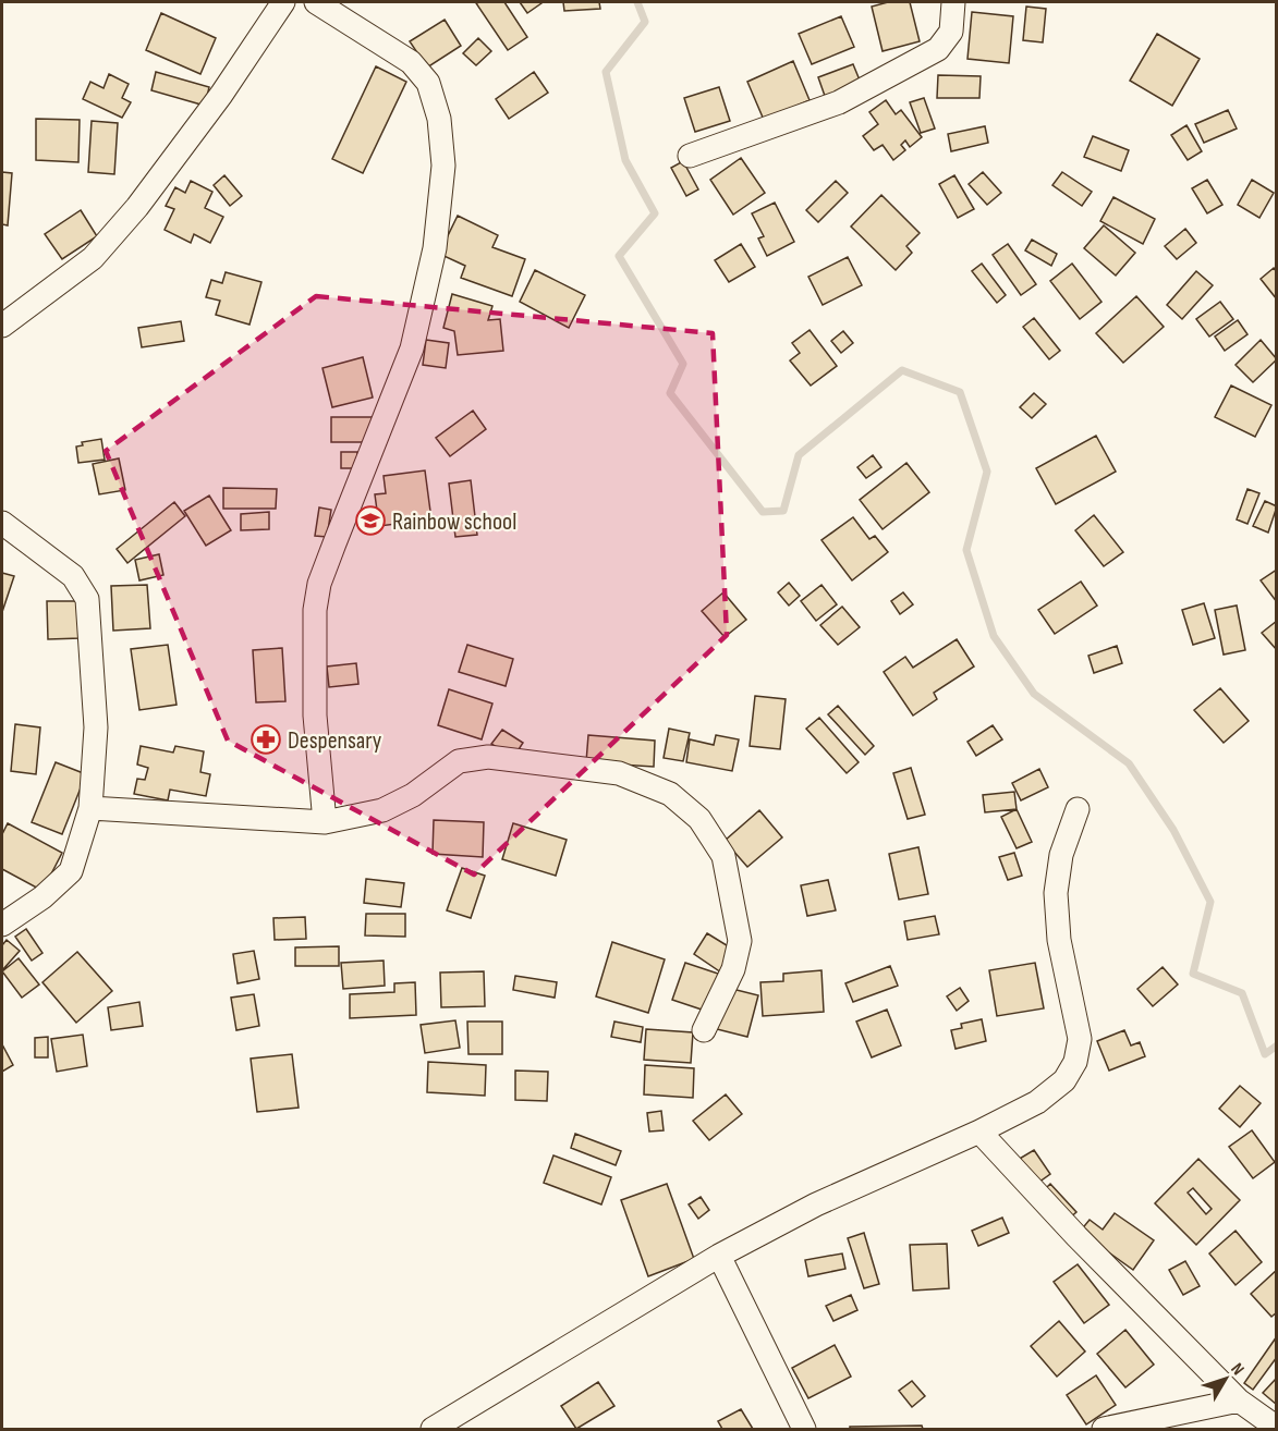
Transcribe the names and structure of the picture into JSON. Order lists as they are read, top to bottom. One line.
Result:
{"places":{"school or university":["Rainbow school"],"pharmacy":["Despensary"]},"north":"top right"}
